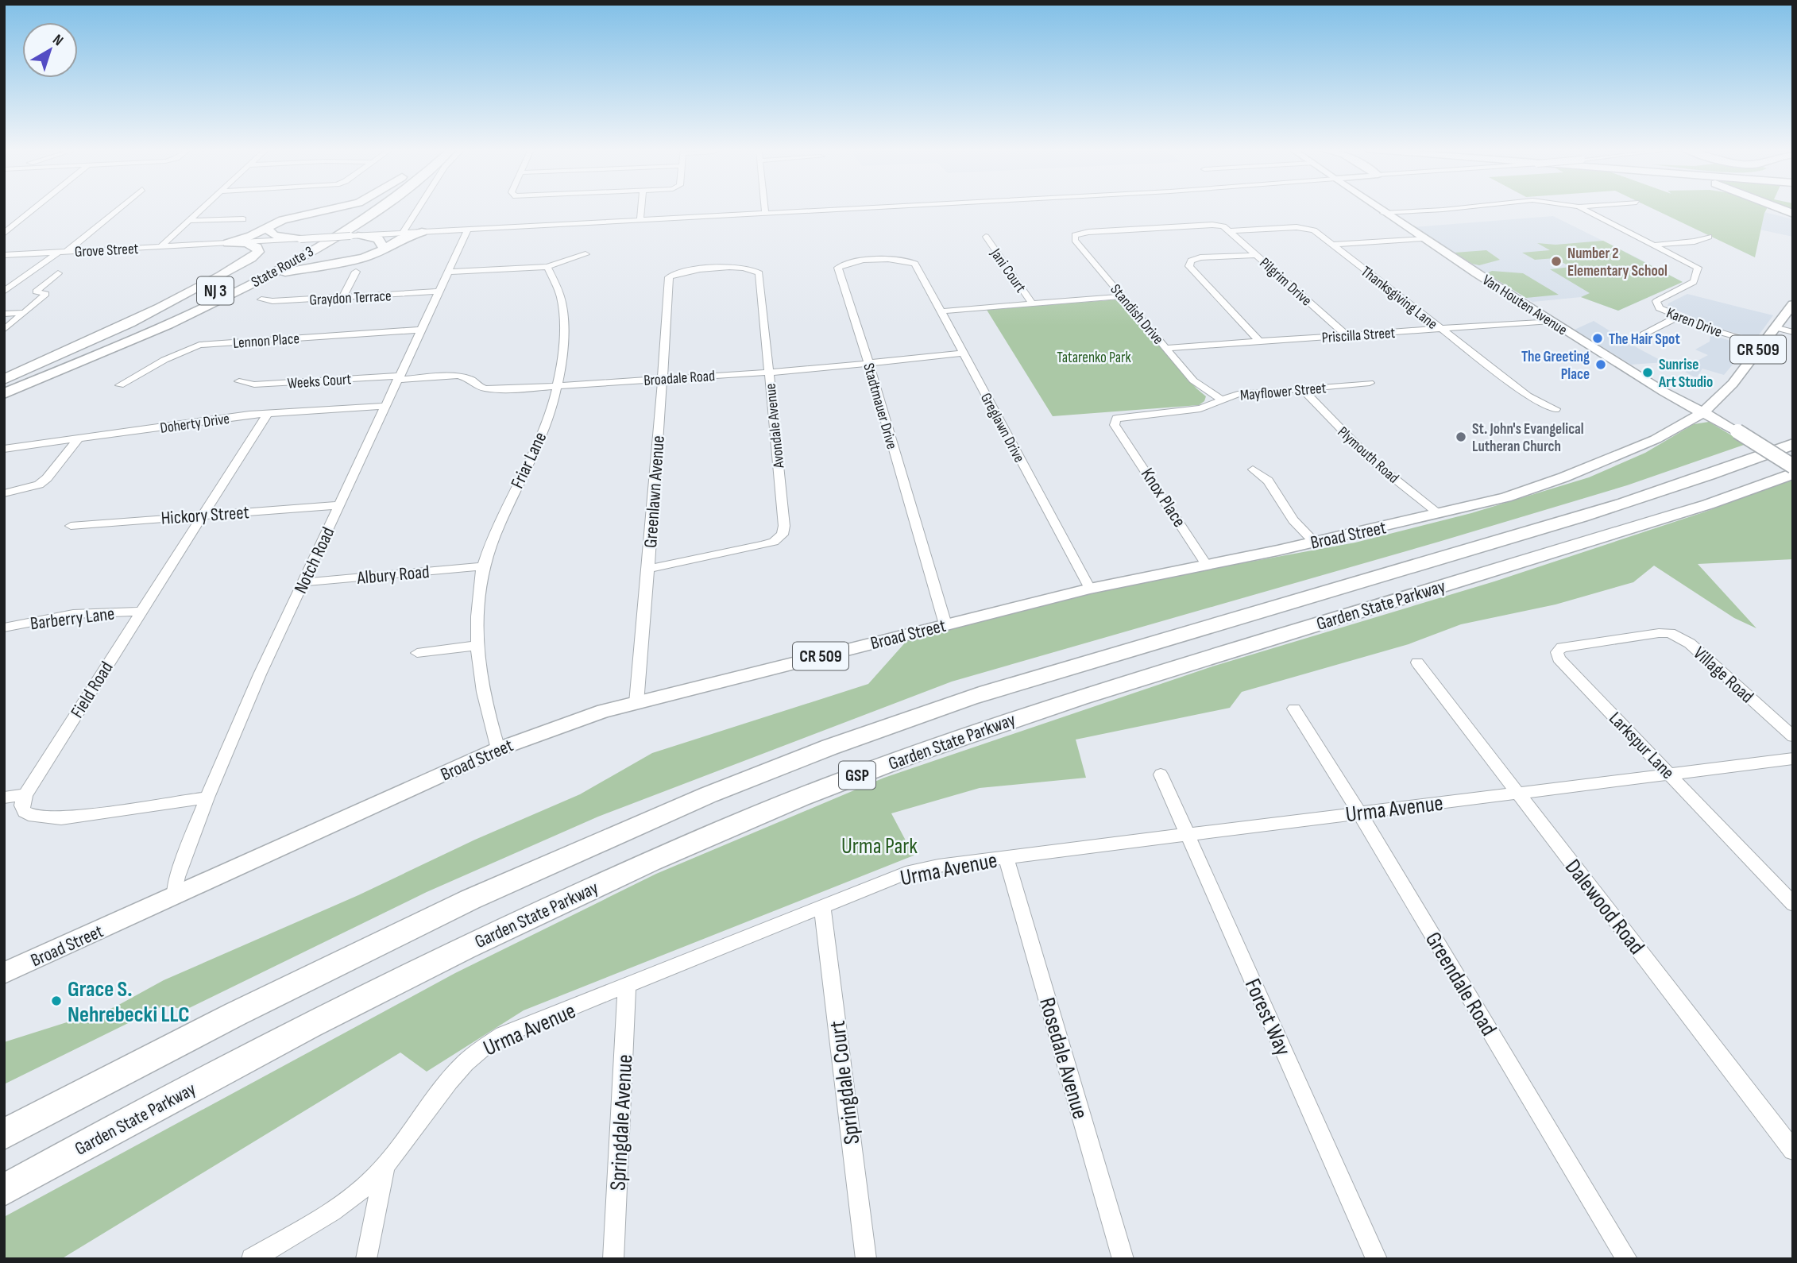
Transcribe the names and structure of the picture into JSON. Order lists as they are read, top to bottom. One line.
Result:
{"streets":{"highway":["State Route 3","NJ 3","Garden State Parkway","GSP"],"main road":["Van Houten Avenue","CR 509","Broad Street"],"street":["Grove Street","Jani Court","Pilgrim Drive","Graydon Terrace","Thanksgiving Lane","Standish Drive","Karen Drive","Priscilla Street","Lennon Place","Broadale Road","Weeks Court","Mayflower Street","Stadtmauer Drive","Doherty Drive","Avondale Avenue","Greglawn Drive","Plymouth Road","Friar Lane","Greenlawn Avenue","Knox Place","Hickory Street","Notch Road","Albury Road","Barberry Lane","Village Road","Field Road","Larkspur Lane","Urma Avenue","Dalewood Road","Greendale Road","Forest Way","Rosedale Avenue","Springdale Court","Springdale Avenue"]},"crossings":[["Grove Street","Notch Road"],["Pilgrim Drive","Thanksgiving Lane"],["Pilgrim Drive","Standish Drive"],["Pilgrim Drive","Priscilla Street"],["Graydon Terrace","Notch Road"],["Thanksgiving Lane","Priscilla Street"],["Van Houten Avenue","Priscilla Street"],["Van Houten Avenue","Broad Street"],["Standish Drive","Priscilla Street"],["Standish Drive","Mayflower Street"],["Karen Drive","Broad Street"],["Lennon Place","Notch Road"],["Broadale Road","Weeks Court"],["Broadale Road","Stadtmauer Drive"],["Broadale Road","Avondale Avenue"],["Broadale Road","Greglawn Drive"],["Broadale Road","Friar Lane"],["Broadale Road","Greenlawn Avenue"],["Broadale Road","Notch Road"],["Weeks Court","Notch Road"],["Mayflower Street","Plymouth Road"],["Mayflower Street","Knox Place"],["Stadtmauer Drive","Greglawn Drive"],["Stadtmauer Drive","Broad Street"],["Doherty Drive","Notch Road"],["Doherty Drive","Field Road"],["Avondale Avenue","Greenlawn Avenue"],["Greglawn Drive","Broad Street"],["Plymouth Road","Broad Street"],["Friar Lane","Broad Street"],["Friar Lane","Albury Road"],["Greenlawn Avenue","Broad Street"],["Knox Place","Broad Street"],["Hickory Street","Notch Road"],["Hickory Street","Field Road"],["Broad Street","Notch Road"],["Notch Road","Albury Road"],["Barberry Lane","Field Road"],["Village Road","Larkspur Lane"],["Larkspur Lane","Urma Avenue"],["Urma Avenue","Dalewood Road"],["Urma Avenue","Greendale Road"],["Urma Avenue","Forest Way"],["Urma Avenue","Rosedale Avenue"],["Urma Avenue","Springdale Court"],["Urma Avenue","Springdale Avenue"]],"parks":["Tatarenko Park","Urma Park"],"places":["Number 2 Elementary School","The Hair Spot","The Greeting Place","Sunrise Art Studio","St. John's Evangelical Lutheran Church","Grace S. Nehrebecki LLC"],"north":"top right"}
